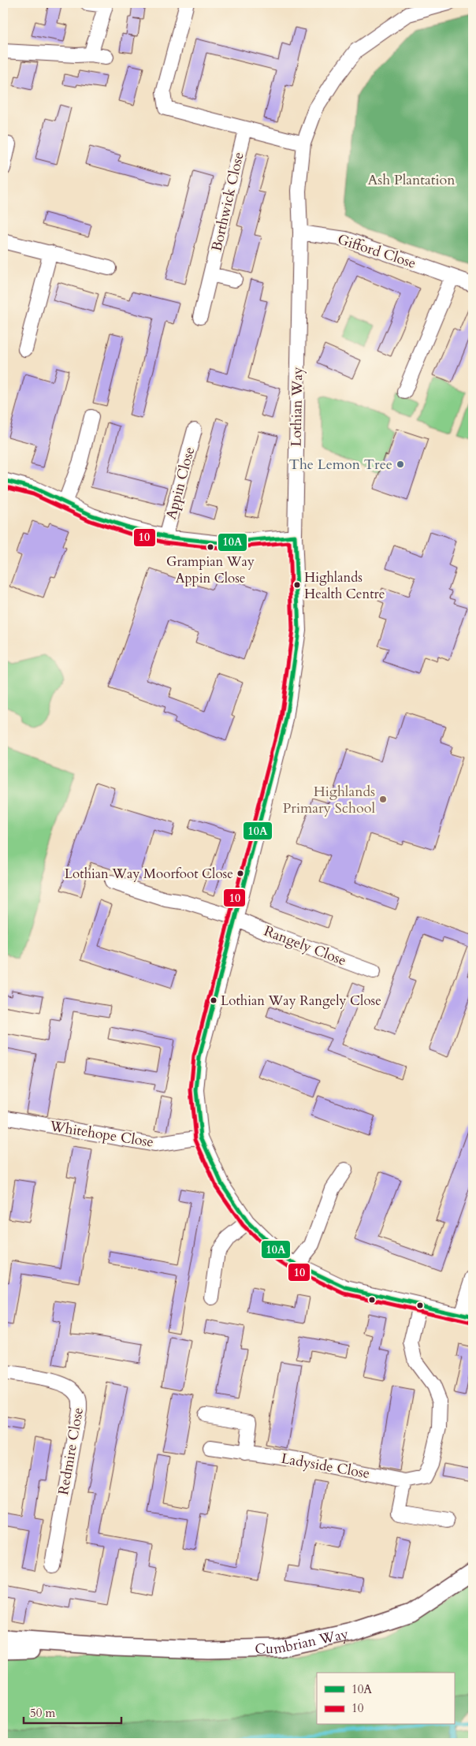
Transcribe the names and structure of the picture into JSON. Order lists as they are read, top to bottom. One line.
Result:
{"streets":{"street":["Borthwick Close","Gifford Close","Lothian Way","Appin Close","Rangely Close","Whitehope Close","Redmire Close","Ladyside Close","Cumbrian Way"]},"crossings":[["Gifford Close","Lothian Way"],["Lothian Way","Rangely Close"],["Lothian Way","Whitehope Close"],["Lothian Way","Ladyside Close"]],"parks":["Ash Plantation"],"places":["The Lemon Tree","Grampian Way Appin Close","Highlands Health Centre","Highlands Primary School","Lothian Way Moorfoot Close","Lothian Way Rangely Close"],"lines":["transit line 10A","transit line 10"],"legend":["10A","10"],"scale_bar":"50 m"}
